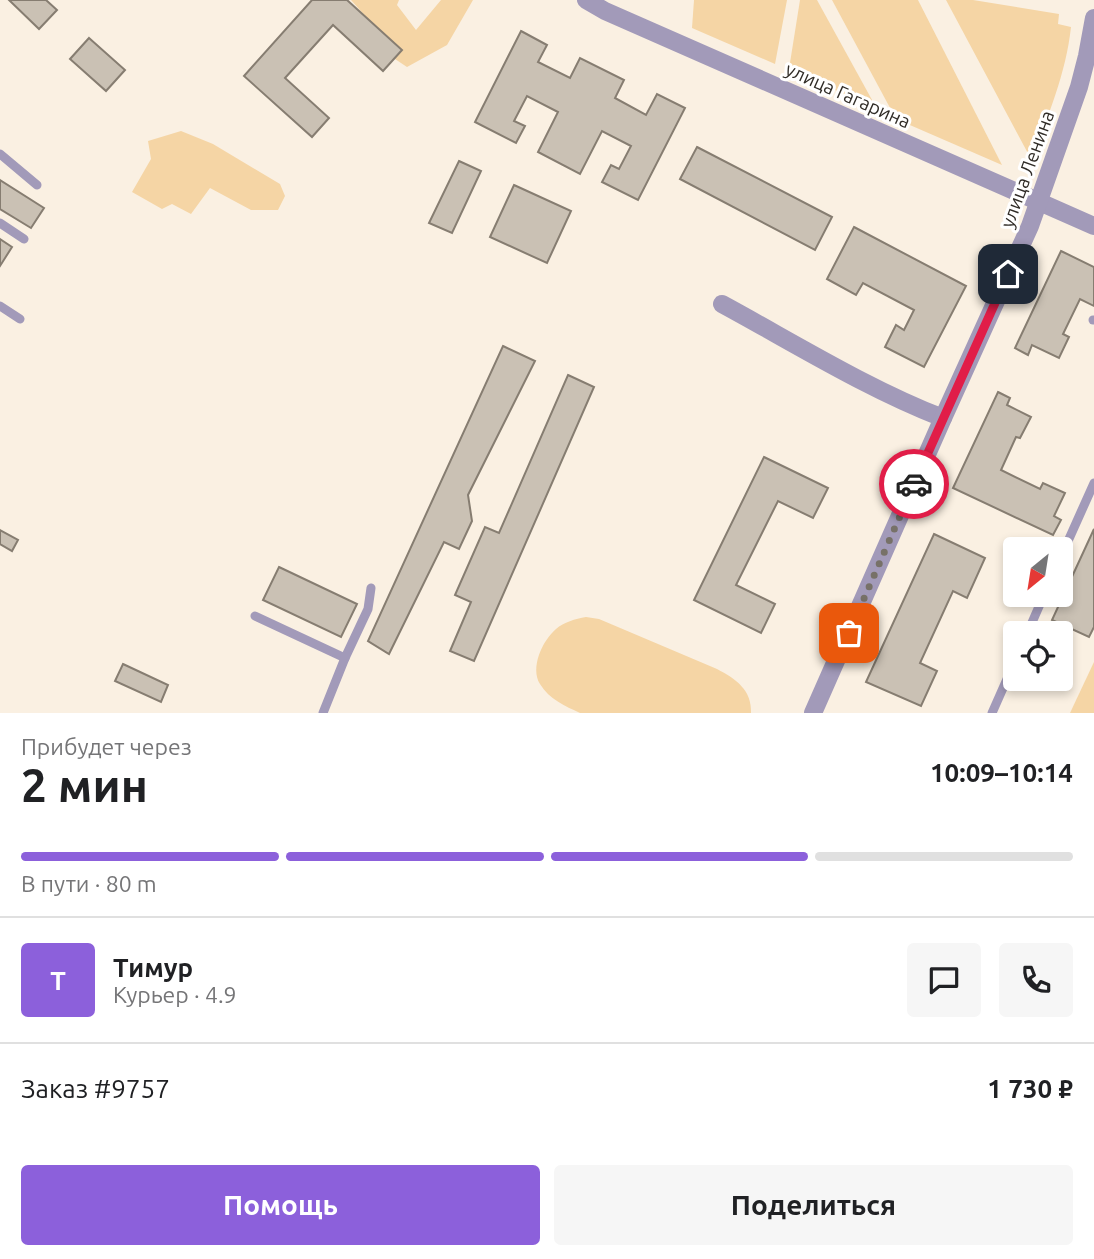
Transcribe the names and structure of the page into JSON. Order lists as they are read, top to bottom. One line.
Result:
{"streets":{"street":["улица Гагарина","улица Ленина"]},"crossings":[["улица Гагарина","улица Ленина"]],"north":"bottom left","page":{"heading":["2 мин","Прибудет через","10:09–10:14"],"panel":["Тимур","Курьер · 4.9","Заказ #9757","1 730 ₽"],"bar":"В пути · 80 m","round":"Т","buttons":["Помощь","Поделиться"]}}
